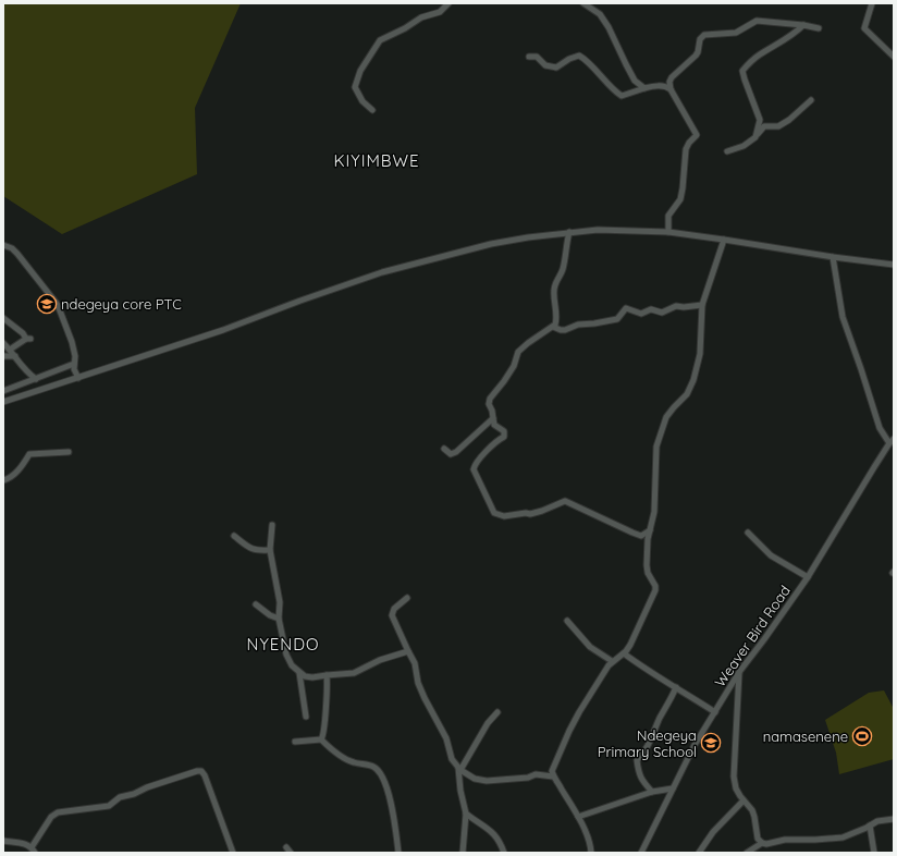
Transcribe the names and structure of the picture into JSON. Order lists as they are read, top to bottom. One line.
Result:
{"streets":{"street":["Weaver Bird Road"]},"districts":["KIYIMBWE","NYENDO"],"places":{"school or university":["ndegeya core PTC","Ndegeya Primary School"],"sports":["namasenene"]}}
